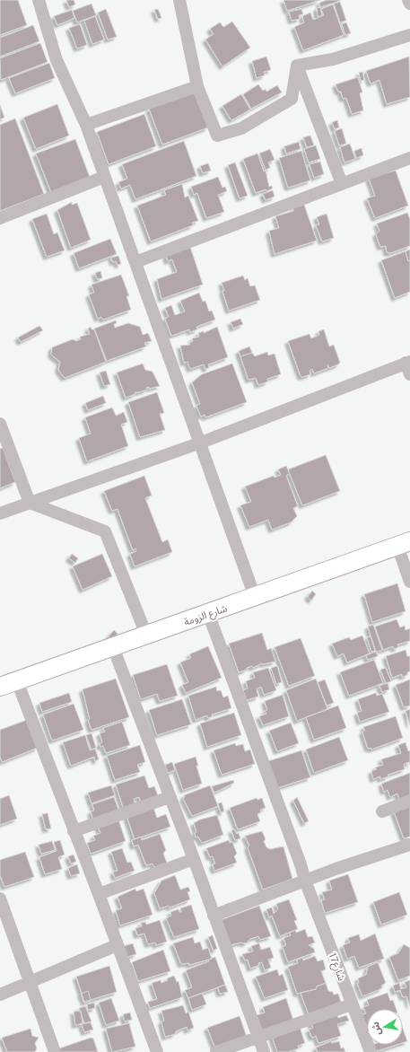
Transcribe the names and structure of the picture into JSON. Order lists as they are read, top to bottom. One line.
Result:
{"streets":{"street":["شارع الزومة","شارع17"]},"crossings":[["شارع الزومة","شارع17"]],"north":"left"}
